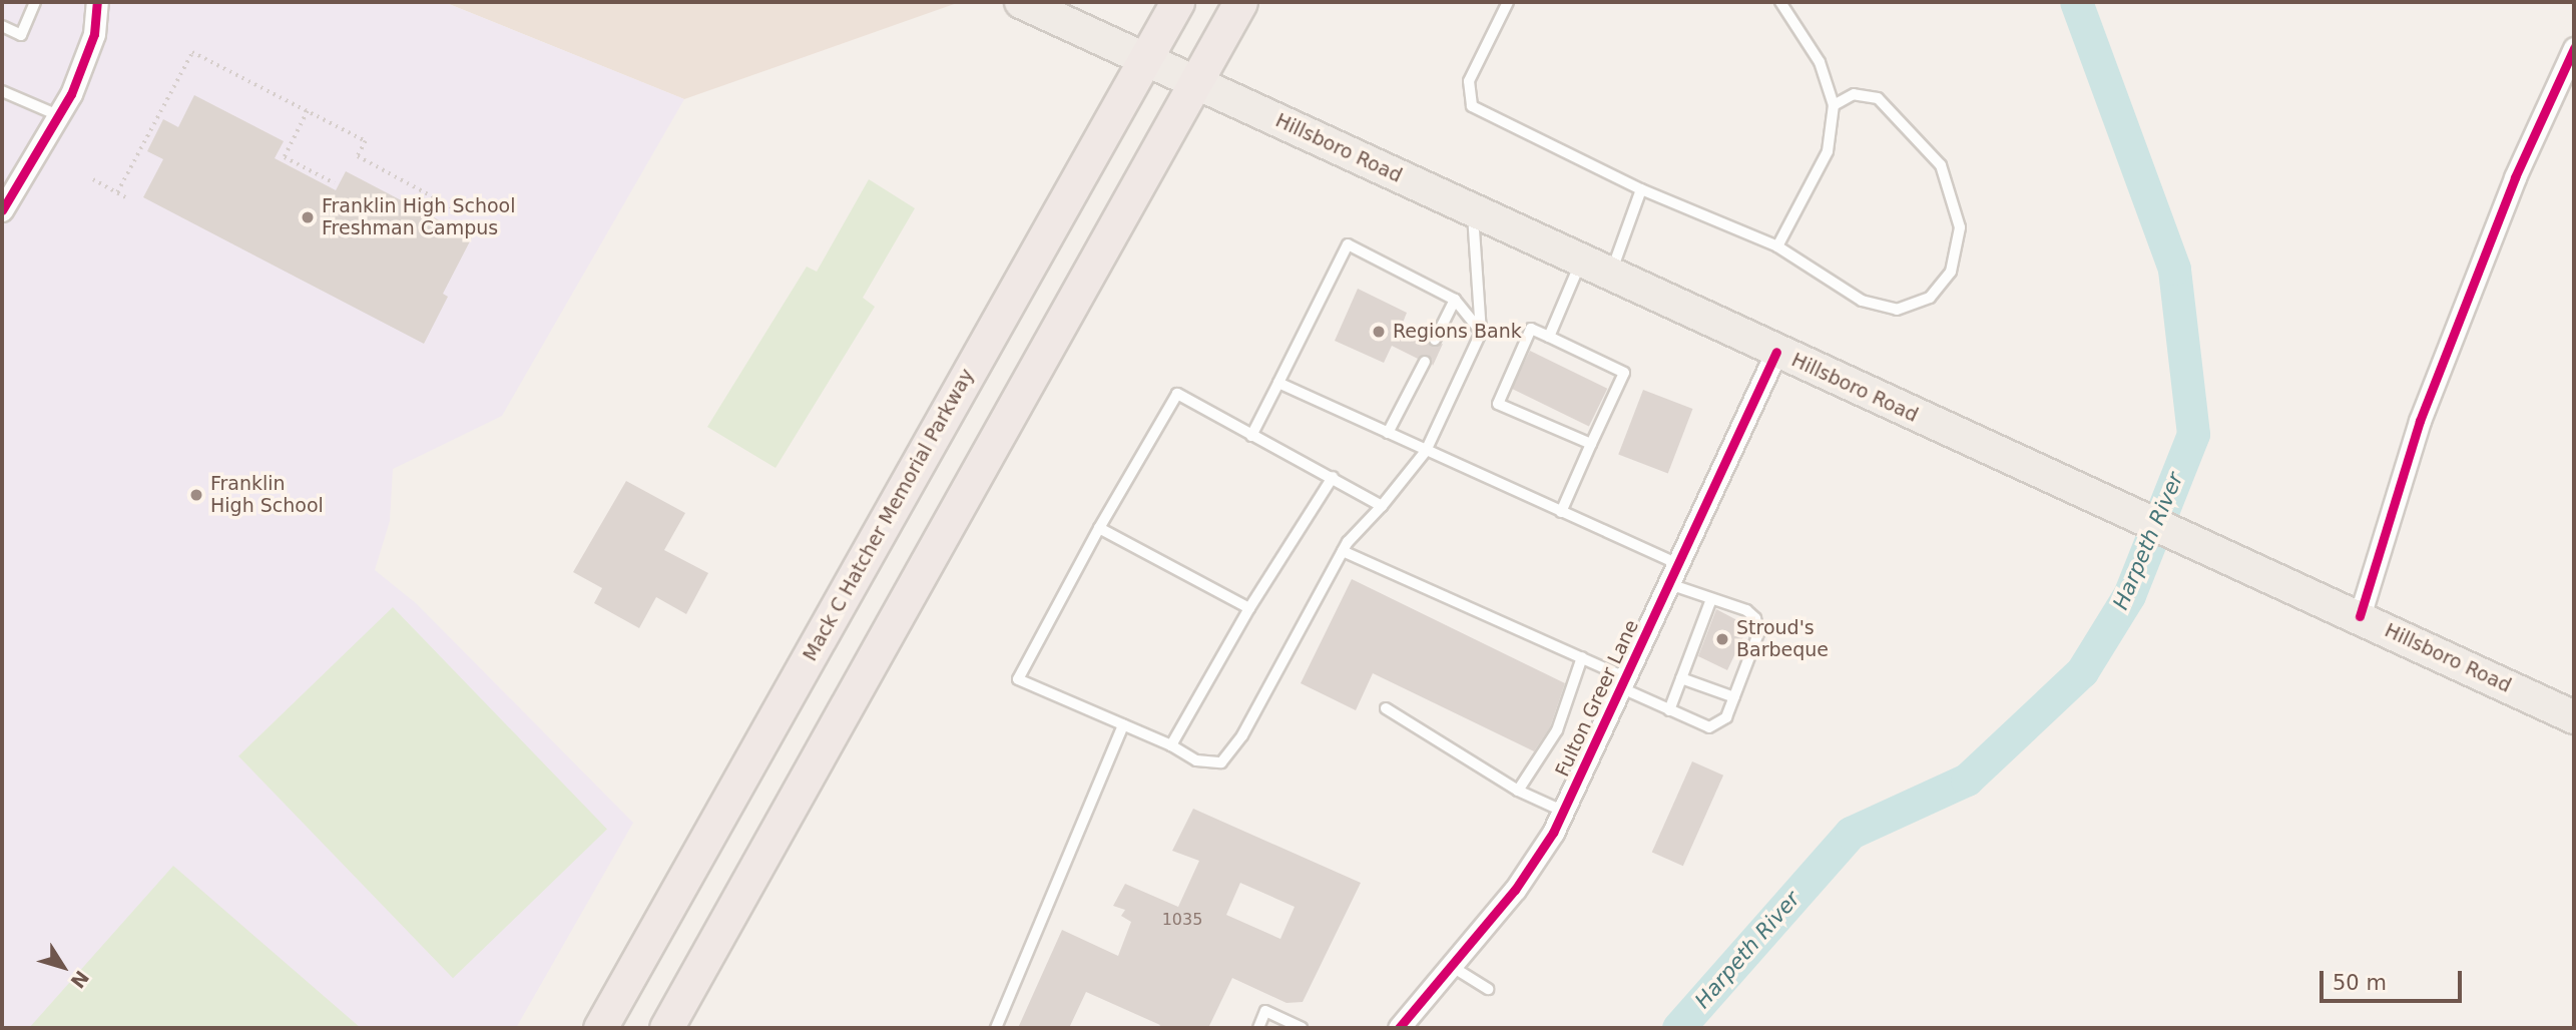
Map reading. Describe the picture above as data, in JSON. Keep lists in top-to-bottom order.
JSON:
{
  "streets": {
    "highway": ["Mack C Hatcher Memorial Parkway"],
    "main road": ["Hillsboro Road"],
    "street": ["Fulton Greer Lane"]
  },
  "crossings": [
    ["Hillsboro Road", "Mack C Hatcher Memorial Parkway"],
    ["Hillsboro Road", "Fulton Greer Lane"]
  ],
  "water": ["Harpeth River"],
  "places": [
    "Franklin High School Freshman Campus",
    "Regions Bank",
    "Franklin High School",
    "Stroud's Barbeque"
  ],
  "house_numbers": ["1035"],
  "scale_bar": "50 m",
  "north": "bottom right"
}
